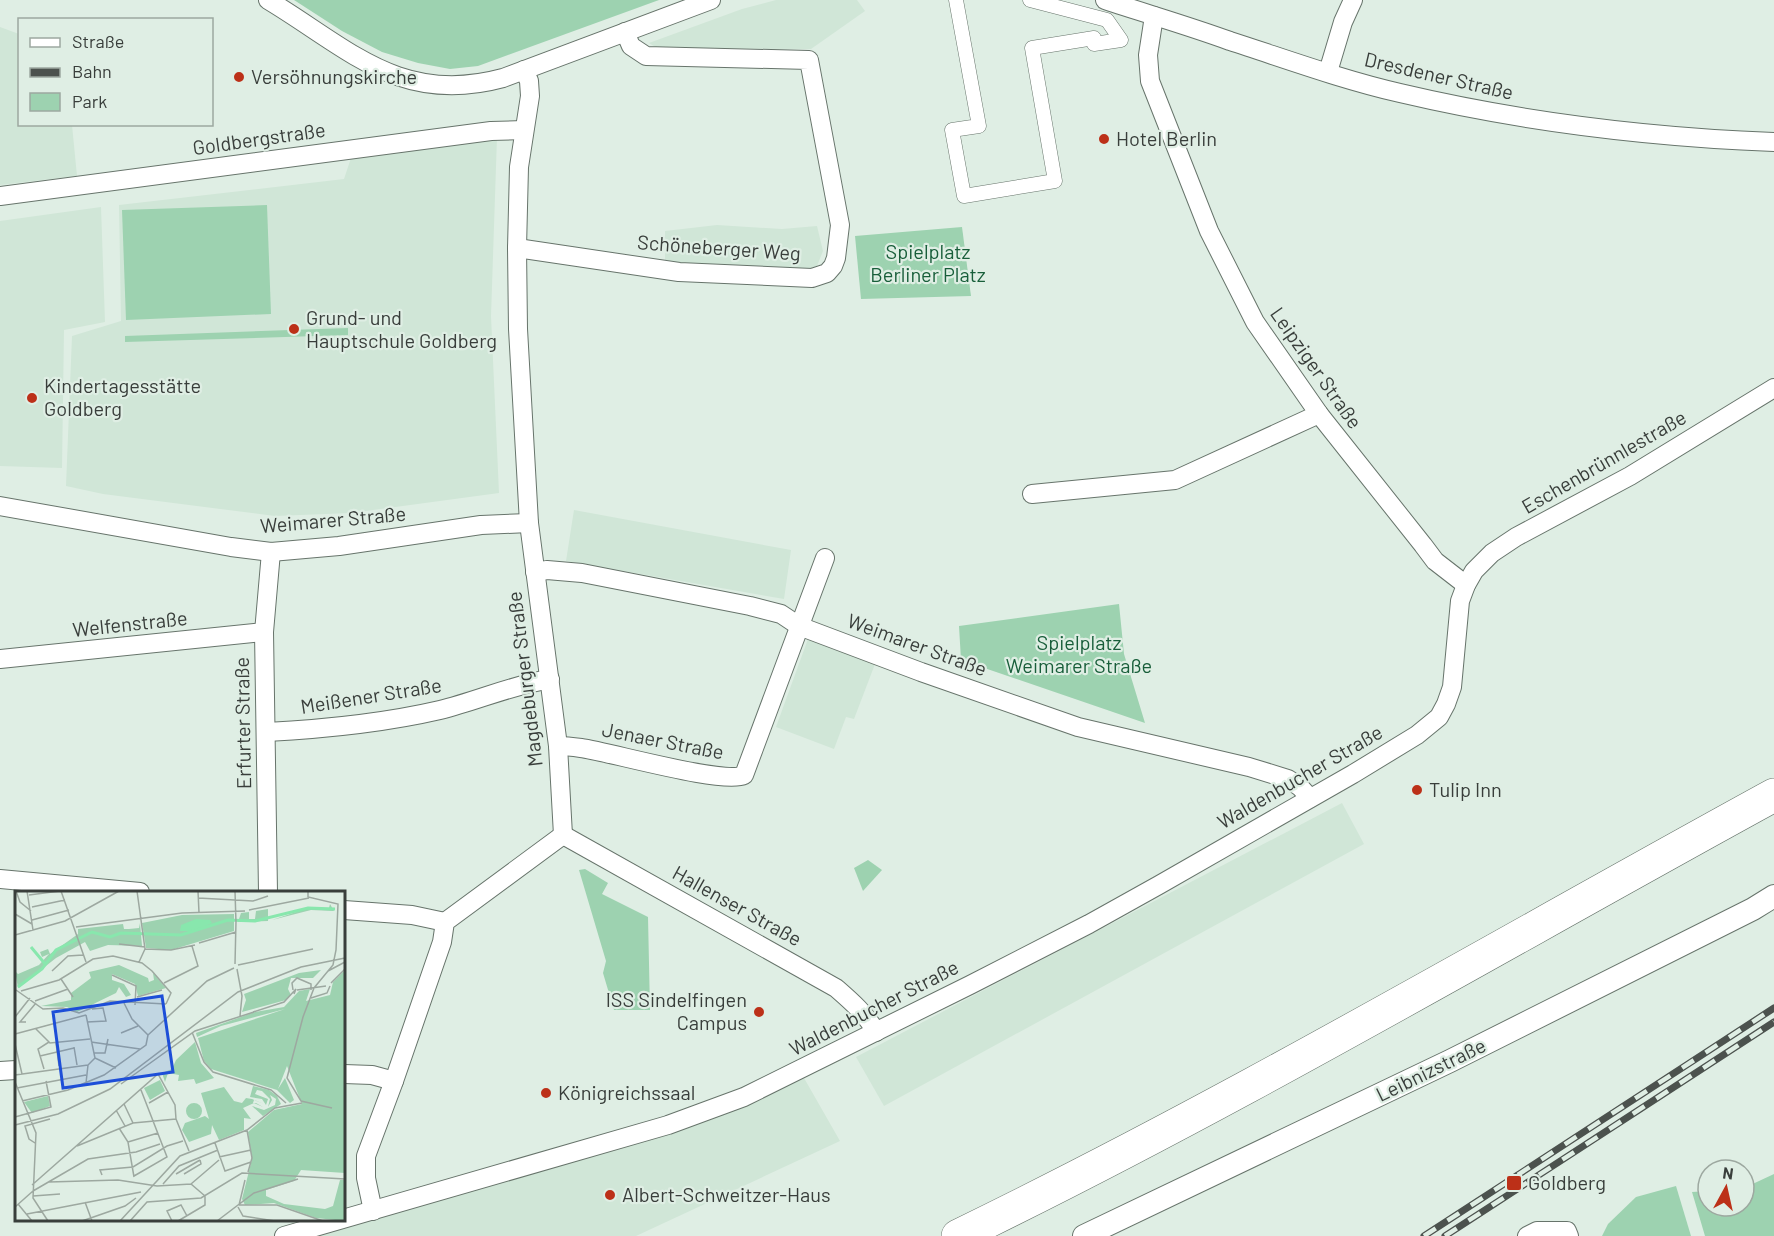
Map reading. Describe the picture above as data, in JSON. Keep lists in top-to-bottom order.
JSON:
{
  "streets": {
    "street": [
      "Dresdener Straße",
      "Goldbergstraße",
      "Schöneberger Weg",
      "Leipziger Straße",
      "Eschenbrünnlestraße",
      "Weimarer Straße",
      "Welfenstraße",
      "Magdeburger Straße",
      "Meißener Straße",
      "Erfurter Straße",
      "Jenaer Straße",
      "Waldenbucher Straße",
      "Hallenser Straße",
      "Leibnizstraße"
    ]
  },
  "crossings": [
    ["Dresdener Straße", "Leipziger Straße"],
    ["Goldbergstraße", "Magdeburger Straße"],
    ["Schöneberger Weg", "Magdeburger Straße"],
    ["Leipziger Straße", "Eschenbrünnlestraße"],
    ["Leipziger Straße", "Waldenbucher Straße"],
    ["Eschenbrünnlestraße", "Waldenbucher Straße"],
    ["Weimarer Straße", "Magdeburger Straße"],
    ["Weimarer Straße", "Erfurter Straße"],
    ["Weimarer Straße", "Jenaer Straße"],
    ["Weimarer Straße", "Waldenbucher Straße"],
    ["Welfenstraße", "Erfurter Straße"],
    ["Magdeburger Straße", "Meißener Straße"],
    ["Magdeburger Straße", "Jenaer Straße"],
    ["Magdeburger Straße", "Hallenser Straße"],
    ["Meißener Straße", "Erfurter Straße"],
    ["Waldenbucher Straße", "Hallenser Straße"]
  ],
  "parks": ["Spielplatz Berliner Platz", "Spielplatz Weimarer Straße"],
  "places": {
    "other": [
      "Versöhnungskirche",
      "Hotel Berlin",
      "Grund- und Hauptschule Goldberg",
      "Kindertagesstätte Goldberg",
      "Tulip Inn",
      "ISS Sindelfingen Campus",
      "Königreichssaal",
      "Albert-Schweitzer-Haus"
    ],
    "transit": ["Goldberg"]
  },
  "legend": ["Straße", "Bahn", "Park"],
  "north": "top"
}
